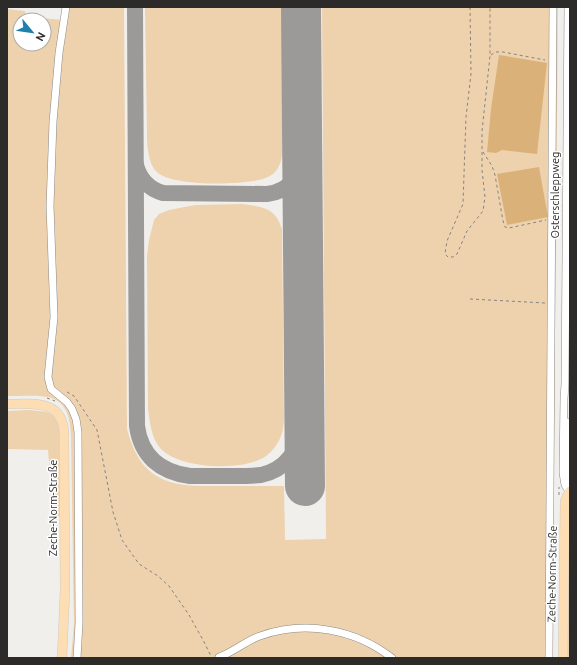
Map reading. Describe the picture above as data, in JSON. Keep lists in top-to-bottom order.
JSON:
{
  "streets": {
    "main road": ["Zeche-Norm-Straße"],
    "street": ["Osterschleppweg"]
  },
  "crossings": [
    ["Osterschleppweg", "Zeche-Norm-Straße"]
  ],
  "north": "bottom right"
}
